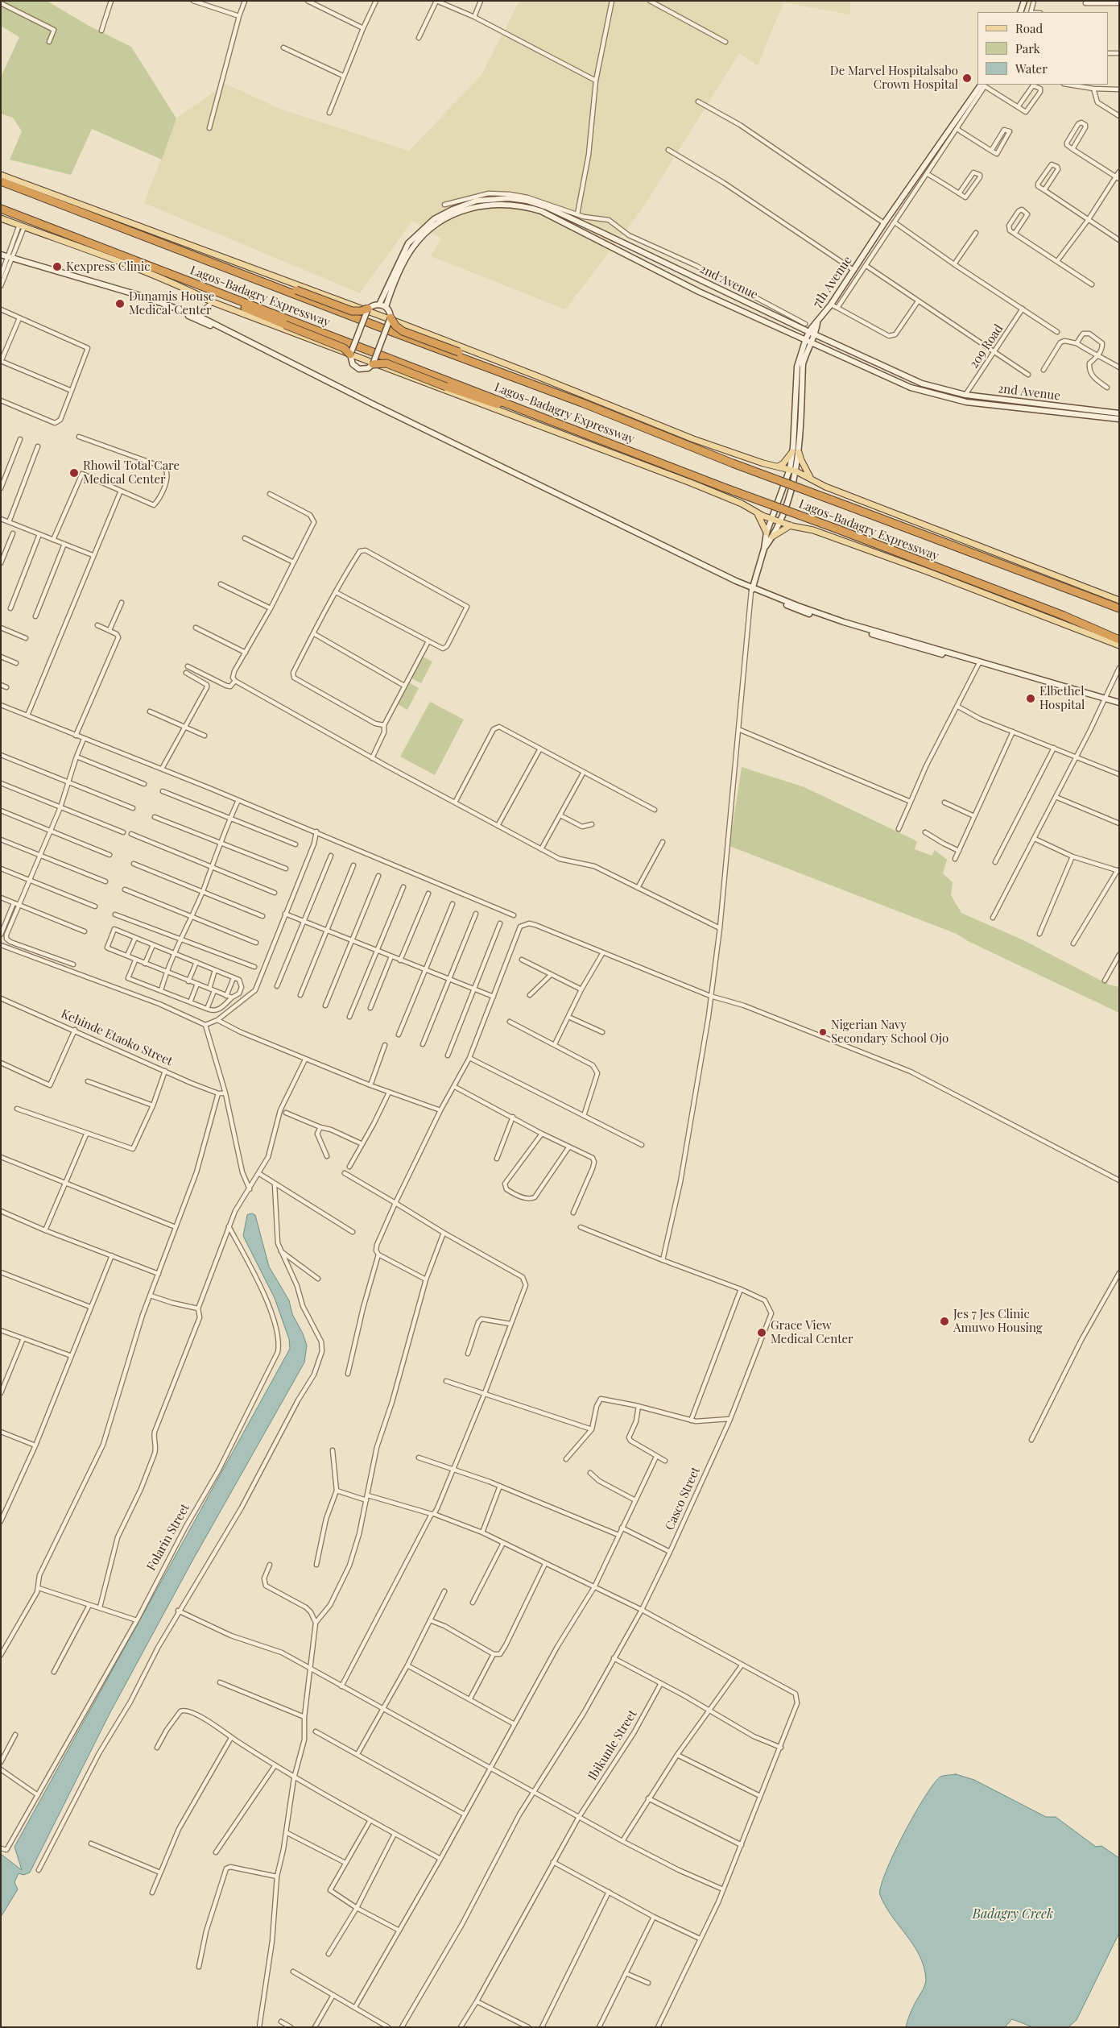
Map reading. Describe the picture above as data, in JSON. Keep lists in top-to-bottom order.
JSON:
{
  "streets": {
    "highway": ["Lagos-Badagry Expressway"],
    "main road": ["2nd Avenue", "7th Avenue"],
    "street": [
      "209 Road",
      "Kehinde Etaoko Street",
      "Casco Street",
      "Folarin Street",
      "Ibikunle Street"
    ]
  },
  "crossings": [
    ["2nd Avenue", "7th Avenue"],
    ["2nd Avenue", "209 Road"],
    ["7th Avenue", "Lagos-Badagry Expressway"]
  ],
  "water": ["Badagry Creek"],
  "places": [
    "De Marvel Hospitalsabo Crown Hospital",
    "Kexpress Clinic",
    "Dunamis House Medical Center",
    "Rhowil Total Care Medical Center",
    "Elbethel Hospital",
    "Nigerian Navy Secondary School Ojo",
    "Jes 7 Jes Clinic Amuwo Housing",
    "Grace View Medical Center"
  ],
  "legend": ["Road", "Park", "Water"]
}
